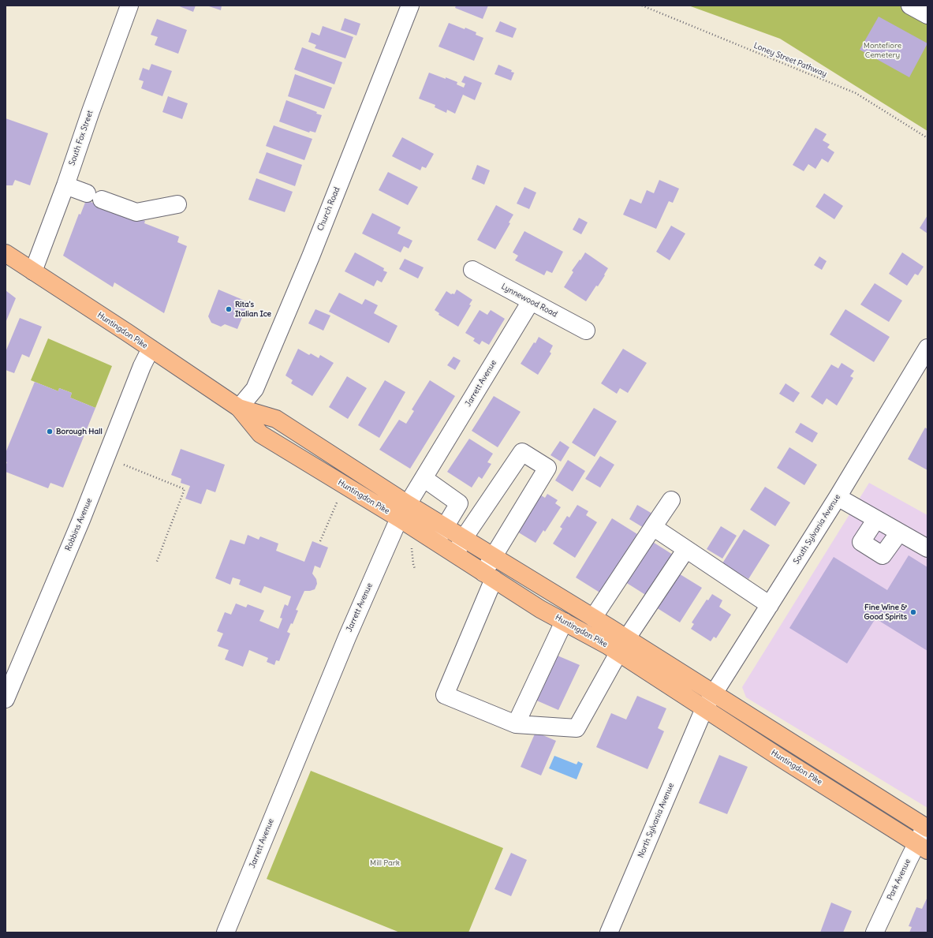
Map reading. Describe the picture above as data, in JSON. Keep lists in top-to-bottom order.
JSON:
{
  "streets": {
    "main road": ["Huntingdon Pike"],
    "street": [
      "South Fox Street",
      "Church Road",
      "Lynnewood Road",
      "Jarrett Avenue",
      "Robbins Avenue",
      "South Sylvania Avenue",
      "North Sylvania Avenue",
      "Park Avenue"
    ],
    "path": ["Loney Street Pathway"]
  },
  "crossings": [
    ["South Fox Street", "Huntingdon Pike"],
    ["Church Road", "Huntingdon Pike"],
    ["Lynnewood Road", "Jarrett Avenue"],
    ["Huntingdon Pike", "Jarrett Avenue"],
    ["Huntingdon Pike", "Robbins Avenue"],
    ["Huntingdon Pike", "South Sylvania Avenue"],
    ["Huntingdon Pike", "North Sylvania Avenue"],
    ["Huntingdon Pike", "Park Avenue"],
    ["South Sylvania Avenue", "North Sylvania Avenue"]
  ],
  "parks": ["Montefiore Cemetery", "Mill Park"],
  "places": ["Rita's Italian Ice", "Borough Hall", "Fine Wine & Good Spirits"]
}
